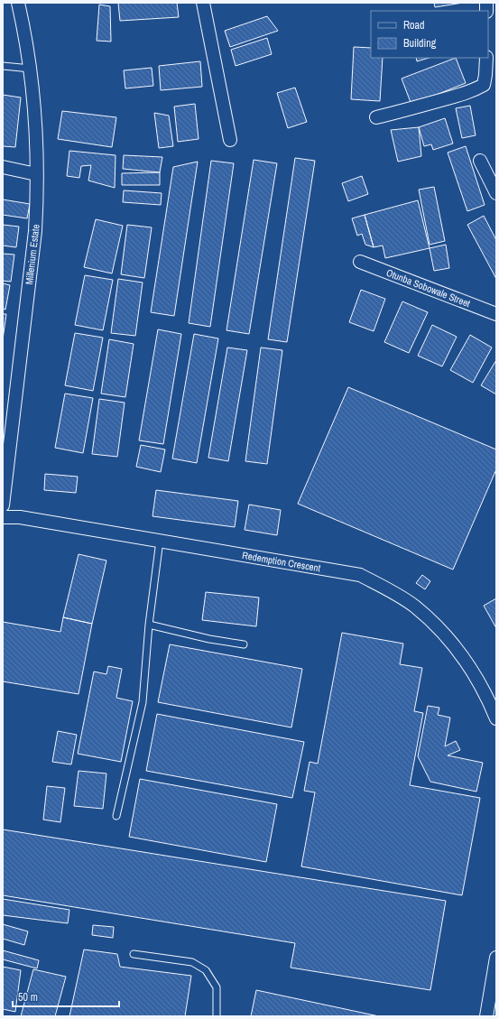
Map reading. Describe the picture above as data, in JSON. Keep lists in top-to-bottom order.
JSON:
{
  "streets": {
    "street": ["Millenium Estate", "Otunba Sobowale Street", "Redemption Crescent"]
  },
  "legend": ["Road", "Building"],
  "scale_bar": "50 m"
}
